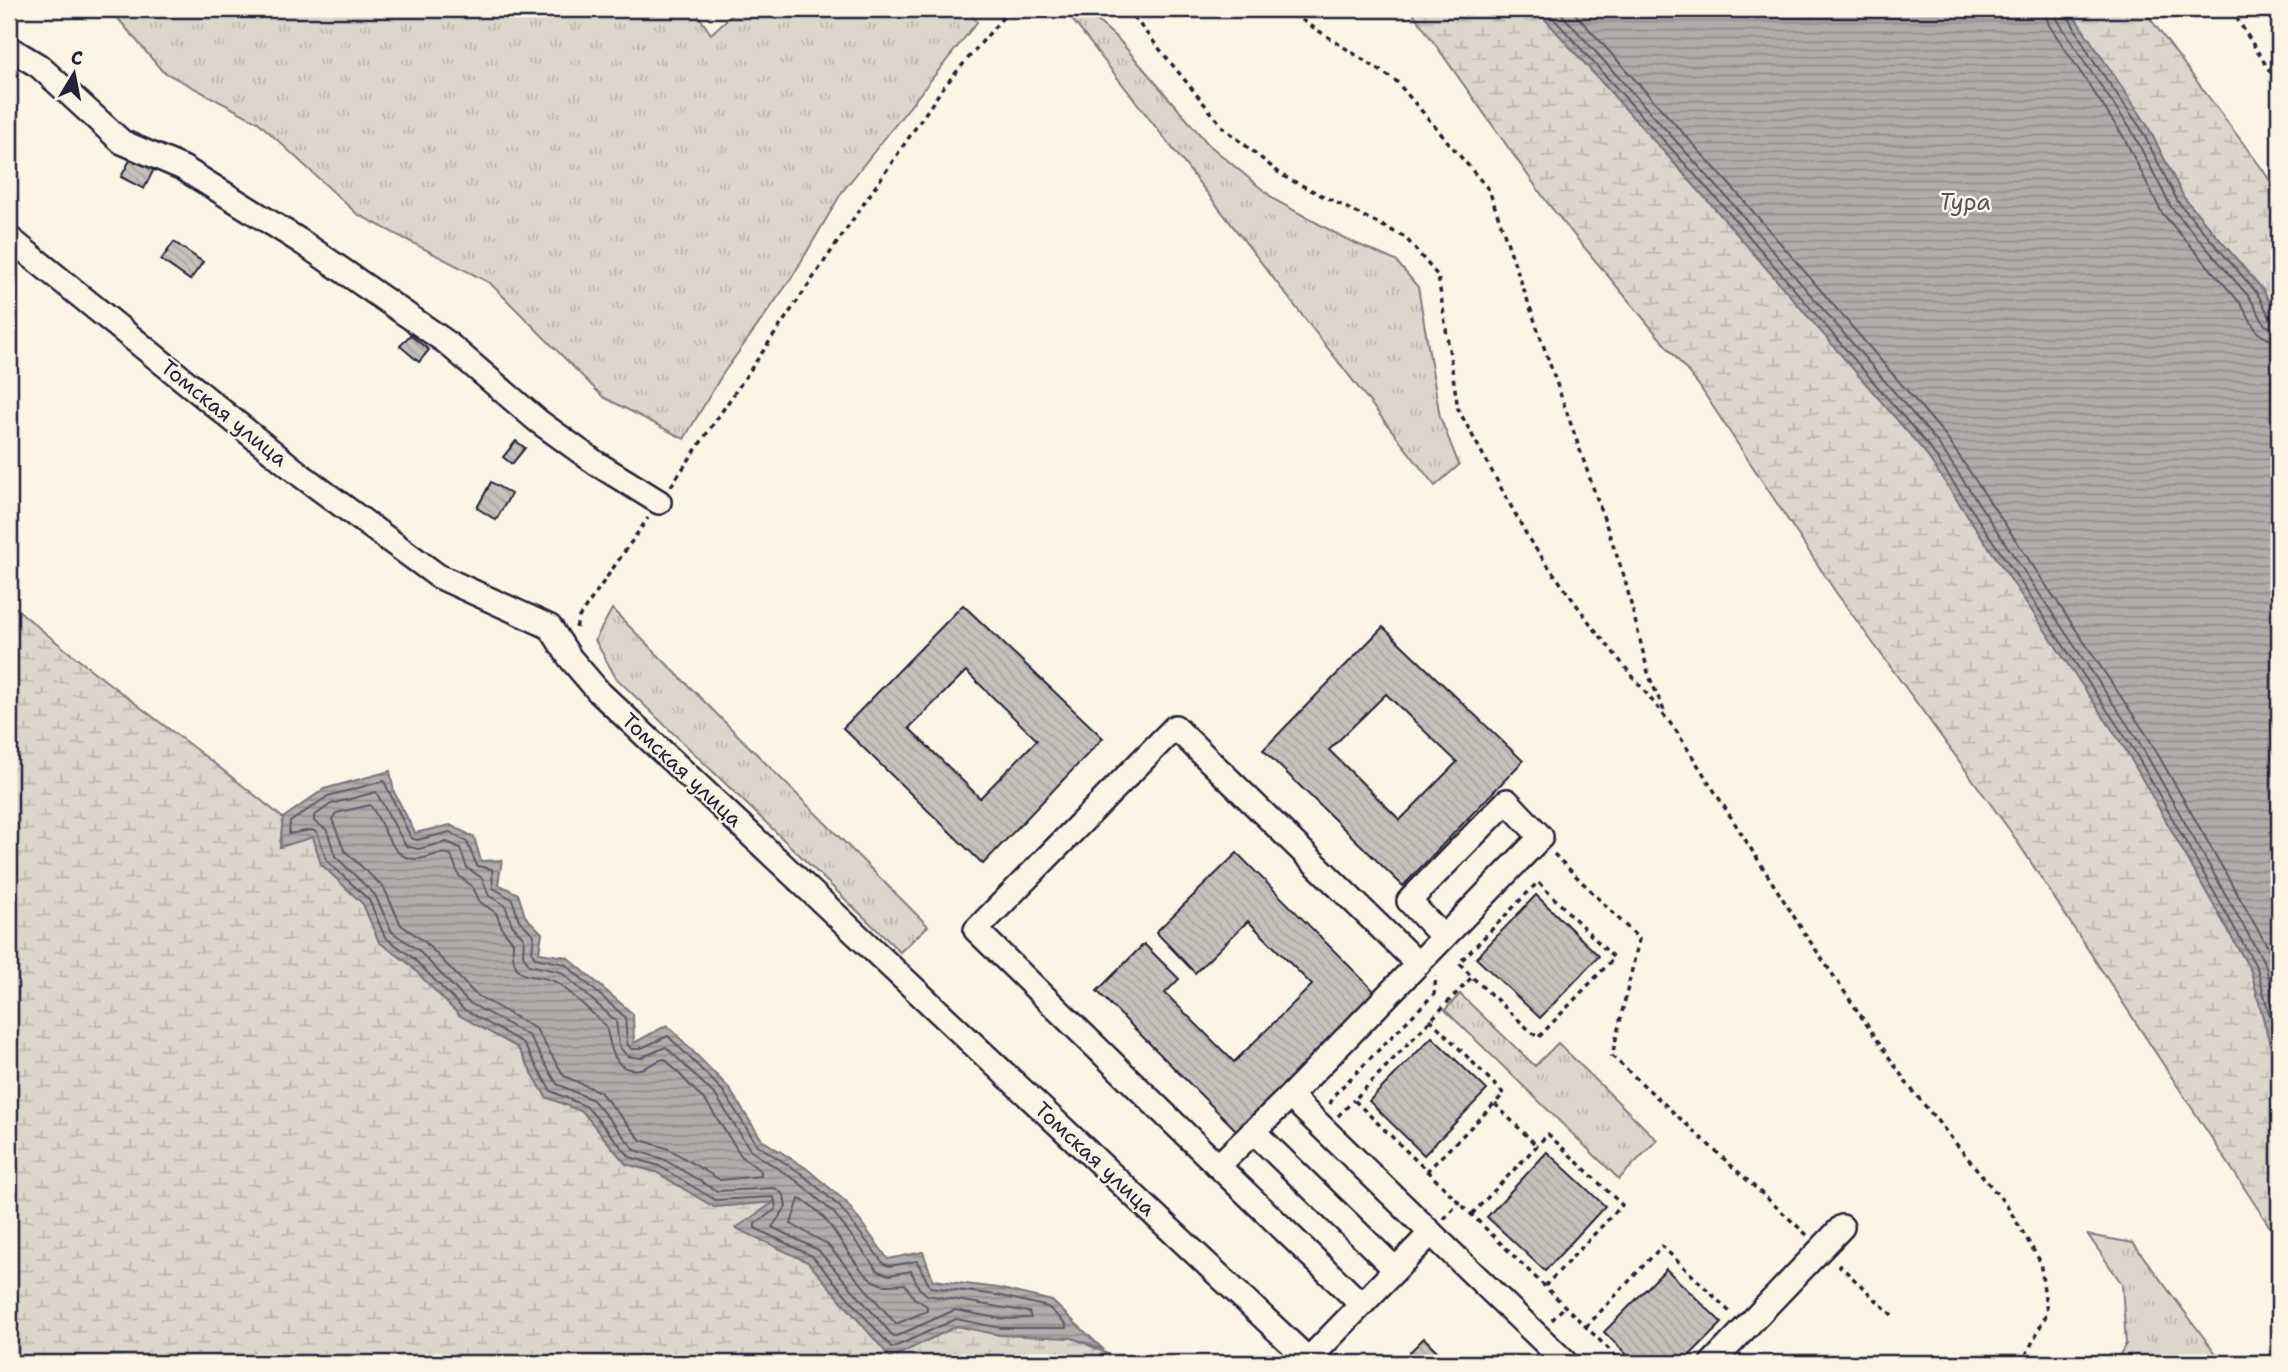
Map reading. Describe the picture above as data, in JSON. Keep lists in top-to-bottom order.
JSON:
{
  "streets": {
    "street": ["Томская улица"]
  },
  "water": ["Тура"],
  "north": "top"
}
